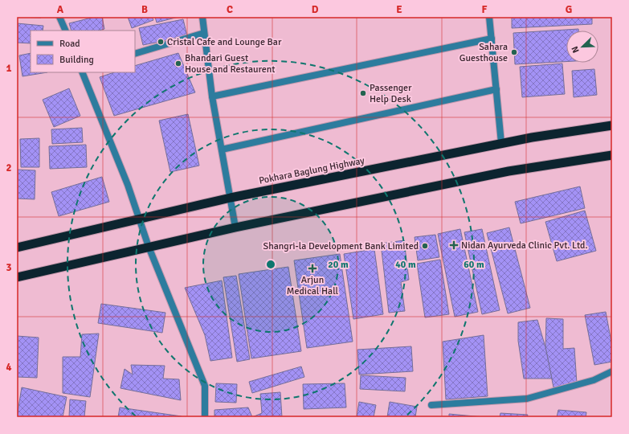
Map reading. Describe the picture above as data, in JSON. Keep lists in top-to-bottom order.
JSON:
{
  "streets": {
    "highway": ["Pokhara Baglung Highway"]
  },
  "places": {
    "other": [
      "Cristal Cafe and Lounge Bar",
      "Sahara Guesthouse",
      "Bhandari Guest House and Restaurent",
      "Passenger Help Desk",
      "Shangri-la Development Bank Limited"
    ],
    "health": ["Nidan Ayurveda Clinic Pvt. Ltd.", "Arjun Medical Hall"]
  },
  "legend": ["Road", "Building"],
  "north": "bottom left",
  "grid": {
    "columns": [
      "A",
      "B",
      "C",
      "D",
      "E",
      "F",
      "G"
    ],
    "rows": [
      "1",
      "2",
      "3",
      "4"
    ]
  },
  "rings": ["20 m", "40 m", "60 m"]
}
